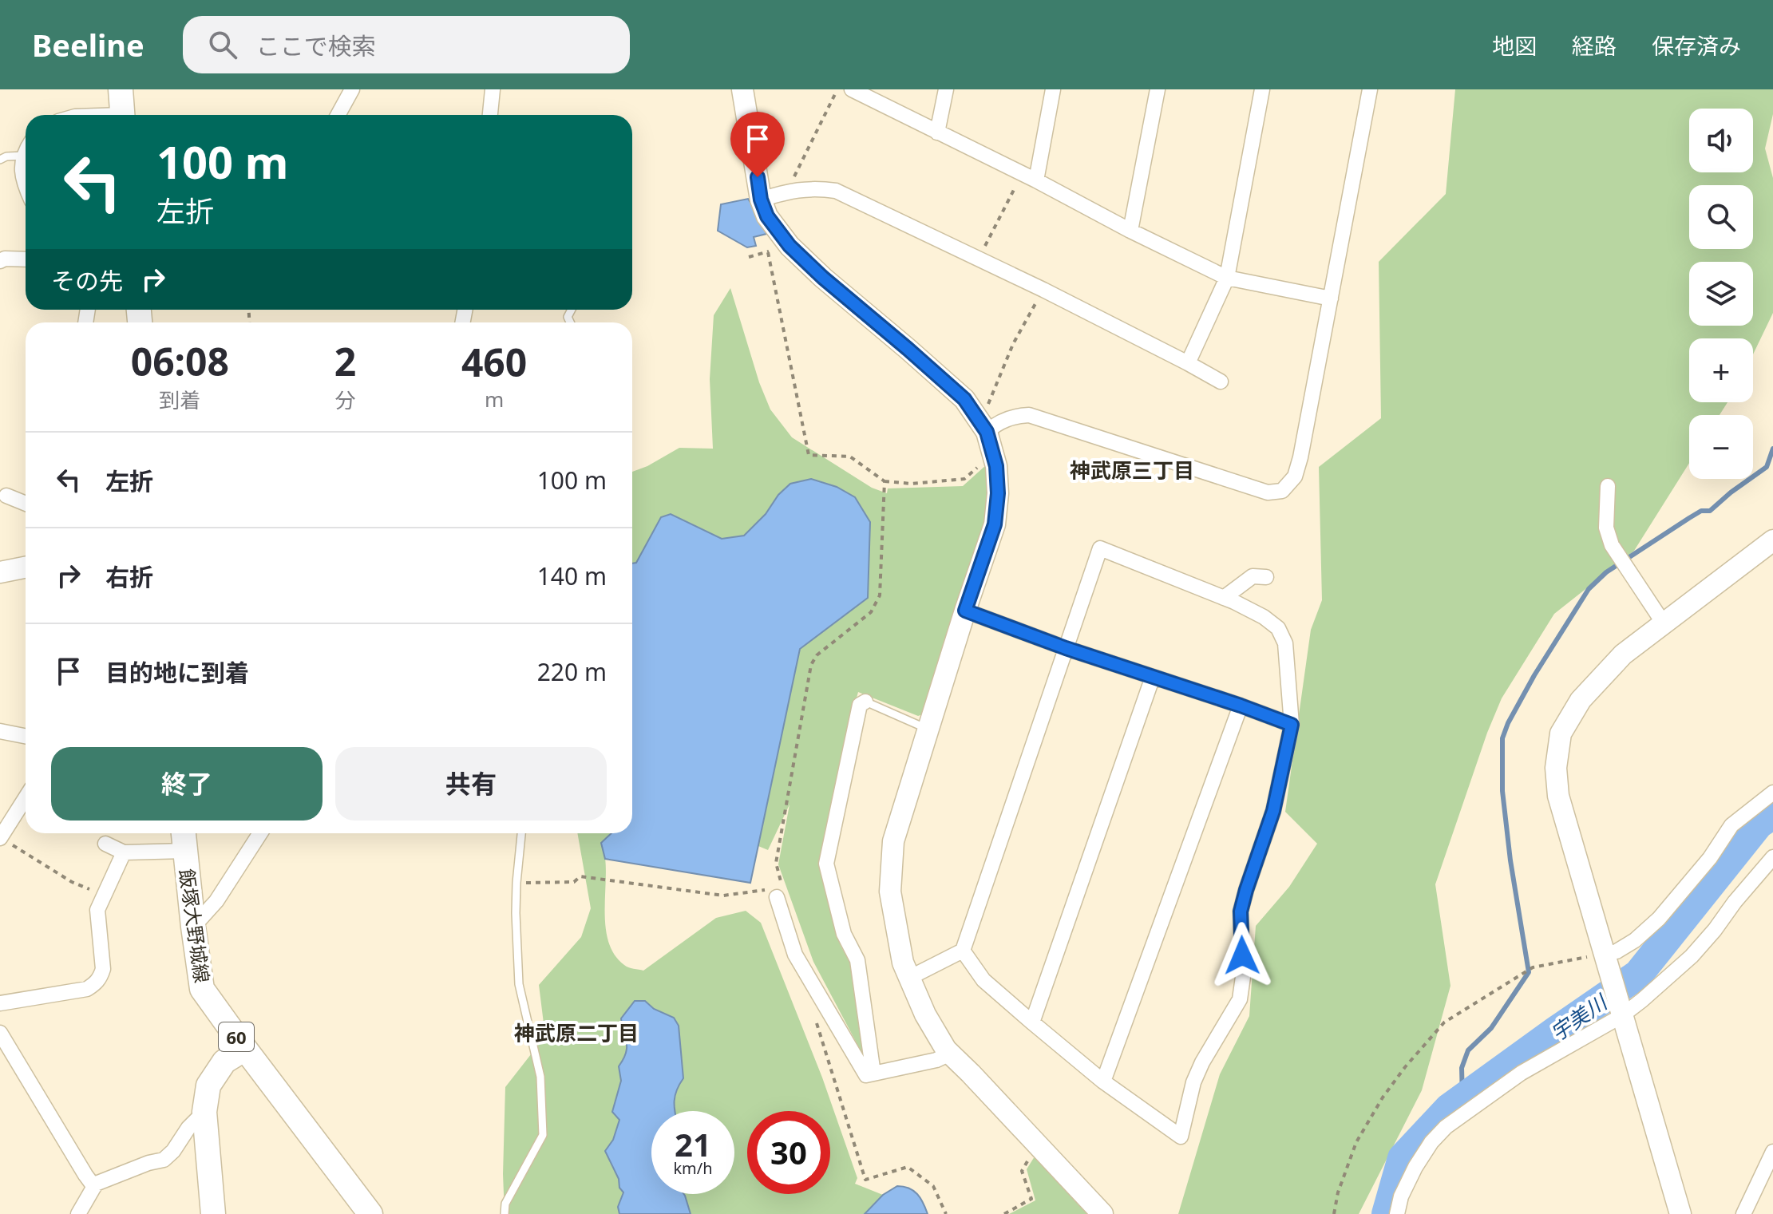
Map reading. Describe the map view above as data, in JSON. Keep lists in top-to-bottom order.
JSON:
{
  "streets": {
    "main road": ["飯塚大野城線", "60"]
  },
  "crossings": [
    ["飯塚大野城線", "60"]
  ],
  "districts": ["神武原三丁目", "神武原二丁目"],
  "water": ["宇美川"],
  "page": {
    "header": "Beeline",
    "search": "ここで検索",
    "nav": ["地図", "経路", "保存済み"],
    "map_buttons": ["+", "−"],
    "turn": ["100 m", "左折"],
    "then": "その先",
    "eta": [
      "06:08",
      "到着",
      "2",
      "分",
      "460",
      "m"
    ],
    "list": [
      {
        "name": "左折",
        "value": "100 m"
      },
      {
        "name": "右折",
        "value": "140 m"
      },
      {
        "name": "目的地に到着",
        "value": "220 m"
      }
    ],
    "buttons": ["終了", "共有"],
    "speed": "21 km/h",
    "limit": "30"
  }
}
